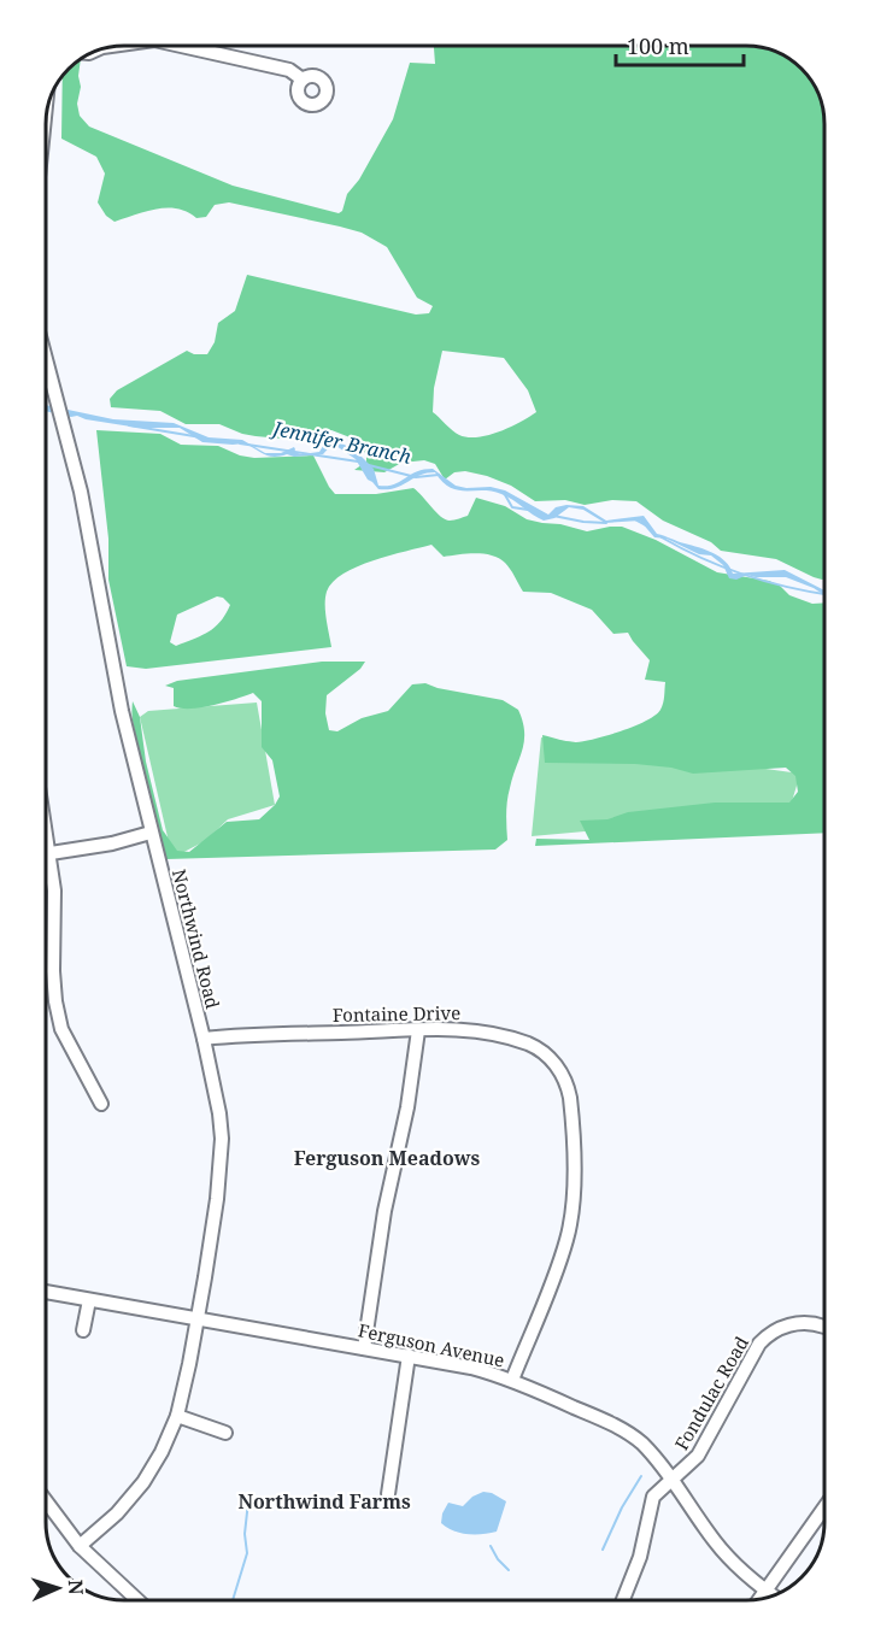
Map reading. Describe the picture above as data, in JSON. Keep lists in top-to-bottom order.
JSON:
{
  "streets": {
    "street": [
      "Northwind Road",
      "Fontaine Drive",
      "Ferguson Avenue",
      "Fondulac Road"
    ]
  },
  "crossings": [
    ["Northwind Road", "Fontaine Drive"],
    ["Northwind Road", "Ferguson Avenue"],
    ["Fontaine Drive", "Ferguson Avenue"],
    ["Ferguson Avenue", "Fondulac Road"]
  ],
  "districts": ["Ferguson Meadows", "Northwind Farms"],
  "water": ["Jennifer Branch"],
  "scale_bar": "100 m",
  "north": "right"
}
